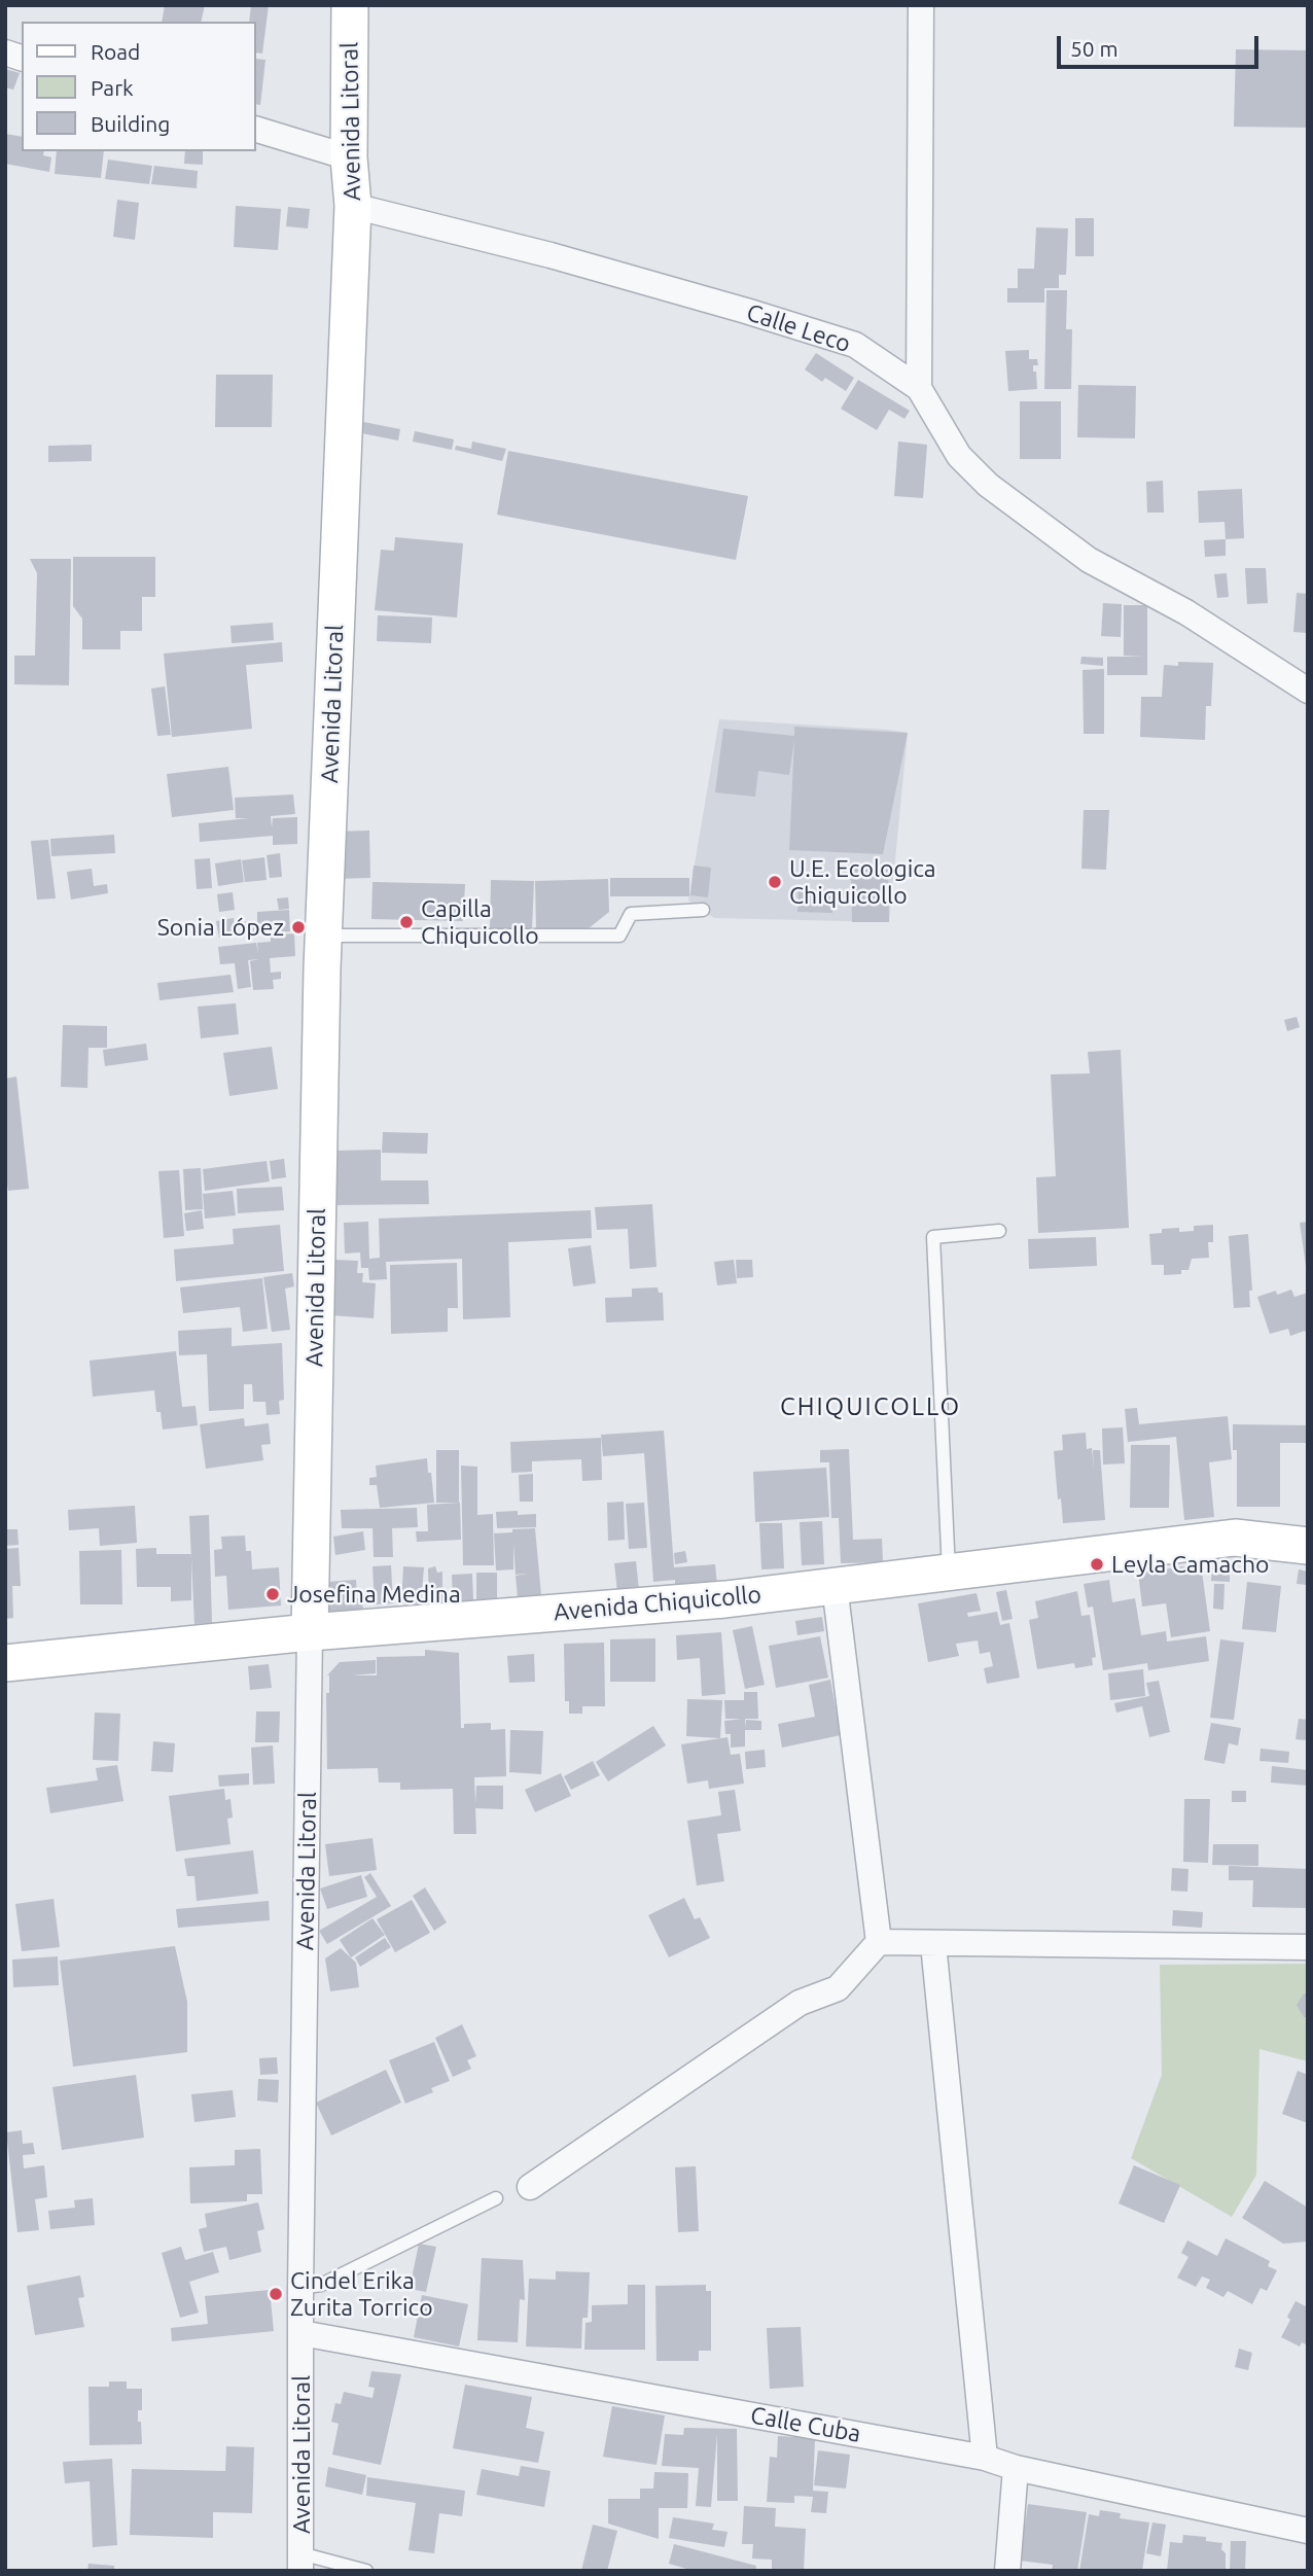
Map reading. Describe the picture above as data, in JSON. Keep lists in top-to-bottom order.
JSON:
{
  "streets": {
    "street": [
      "Avenida Litoral",
      "Calle Leco",
      "Avenida Chiquicollo",
      "Calle Cuba"
    ]
  },
  "crossings": [
    ["Avenida Litoral", "Calle Leco"],
    ["Avenida Litoral", "Avenida Chiquicollo"],
    ["Avenida Litoral", "Calle Cuba"]
  ],
  "districts": ["CHIQUICOLLO"],
  "places": [
    "U.E. Ecologica Chiquicollo",
    "Capilla Chiquicollo",
    "Sonia López",
    "Leyla Camacho",
    "Josefina Medina",
    "Cindel Erika Zurita Torrico"
  ],
  "legend": ["Road", "Park", "Building"],
  "scale_bar": "50 m"
}
